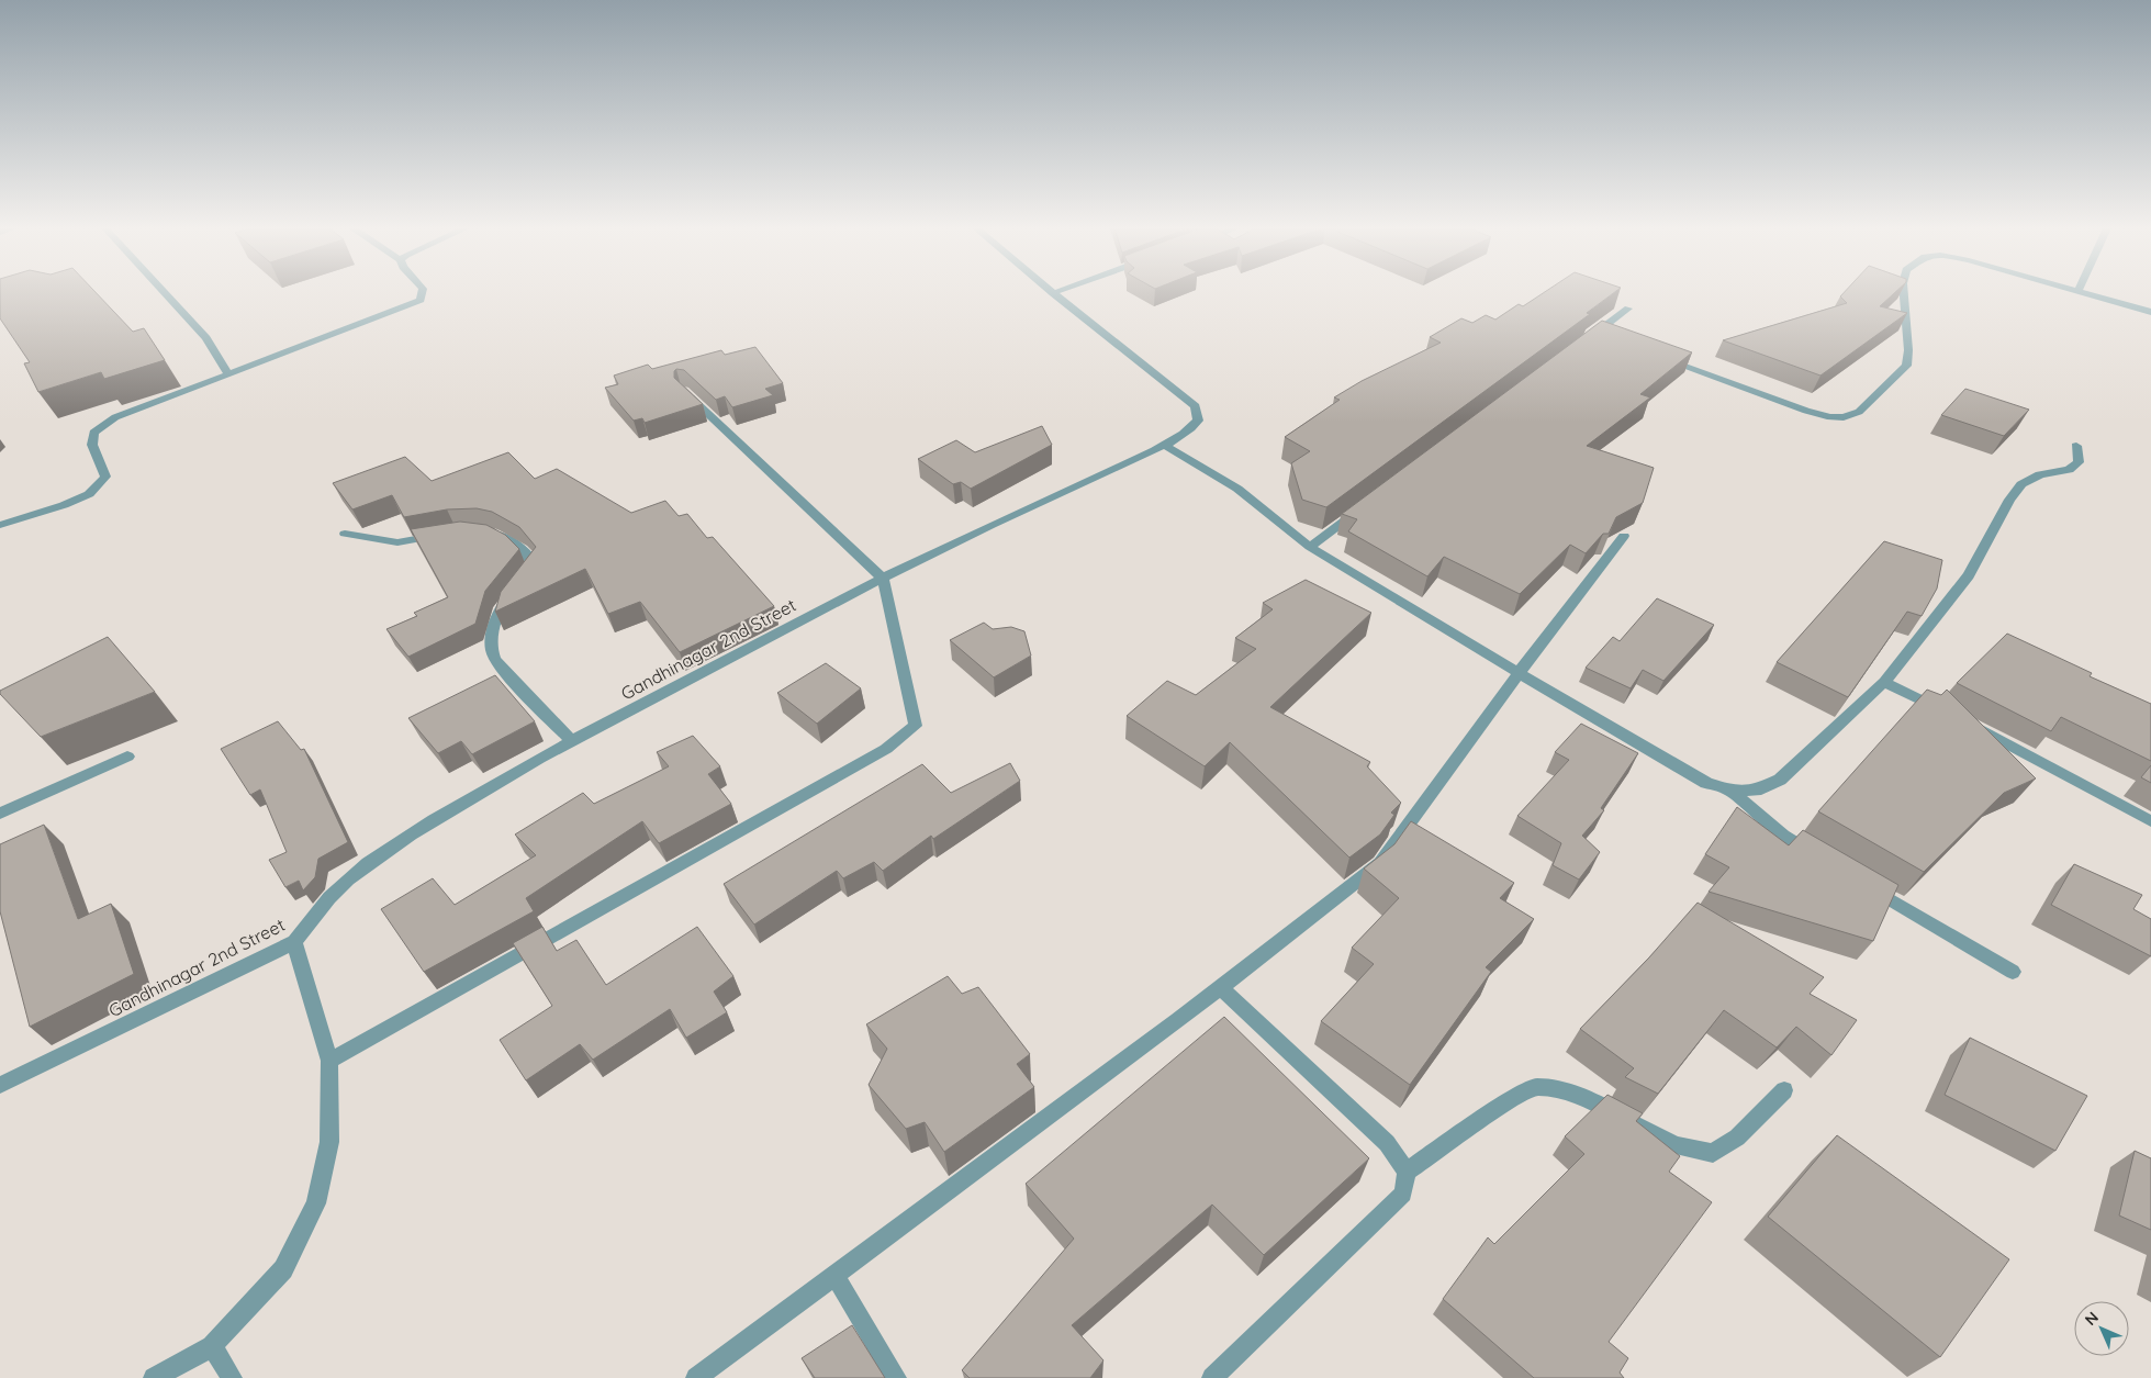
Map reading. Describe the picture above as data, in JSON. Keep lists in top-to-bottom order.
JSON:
{
  "streets": {
    "street": ["Gandhinagar 2nd Street"]
  },
  "north": "top left"
}
